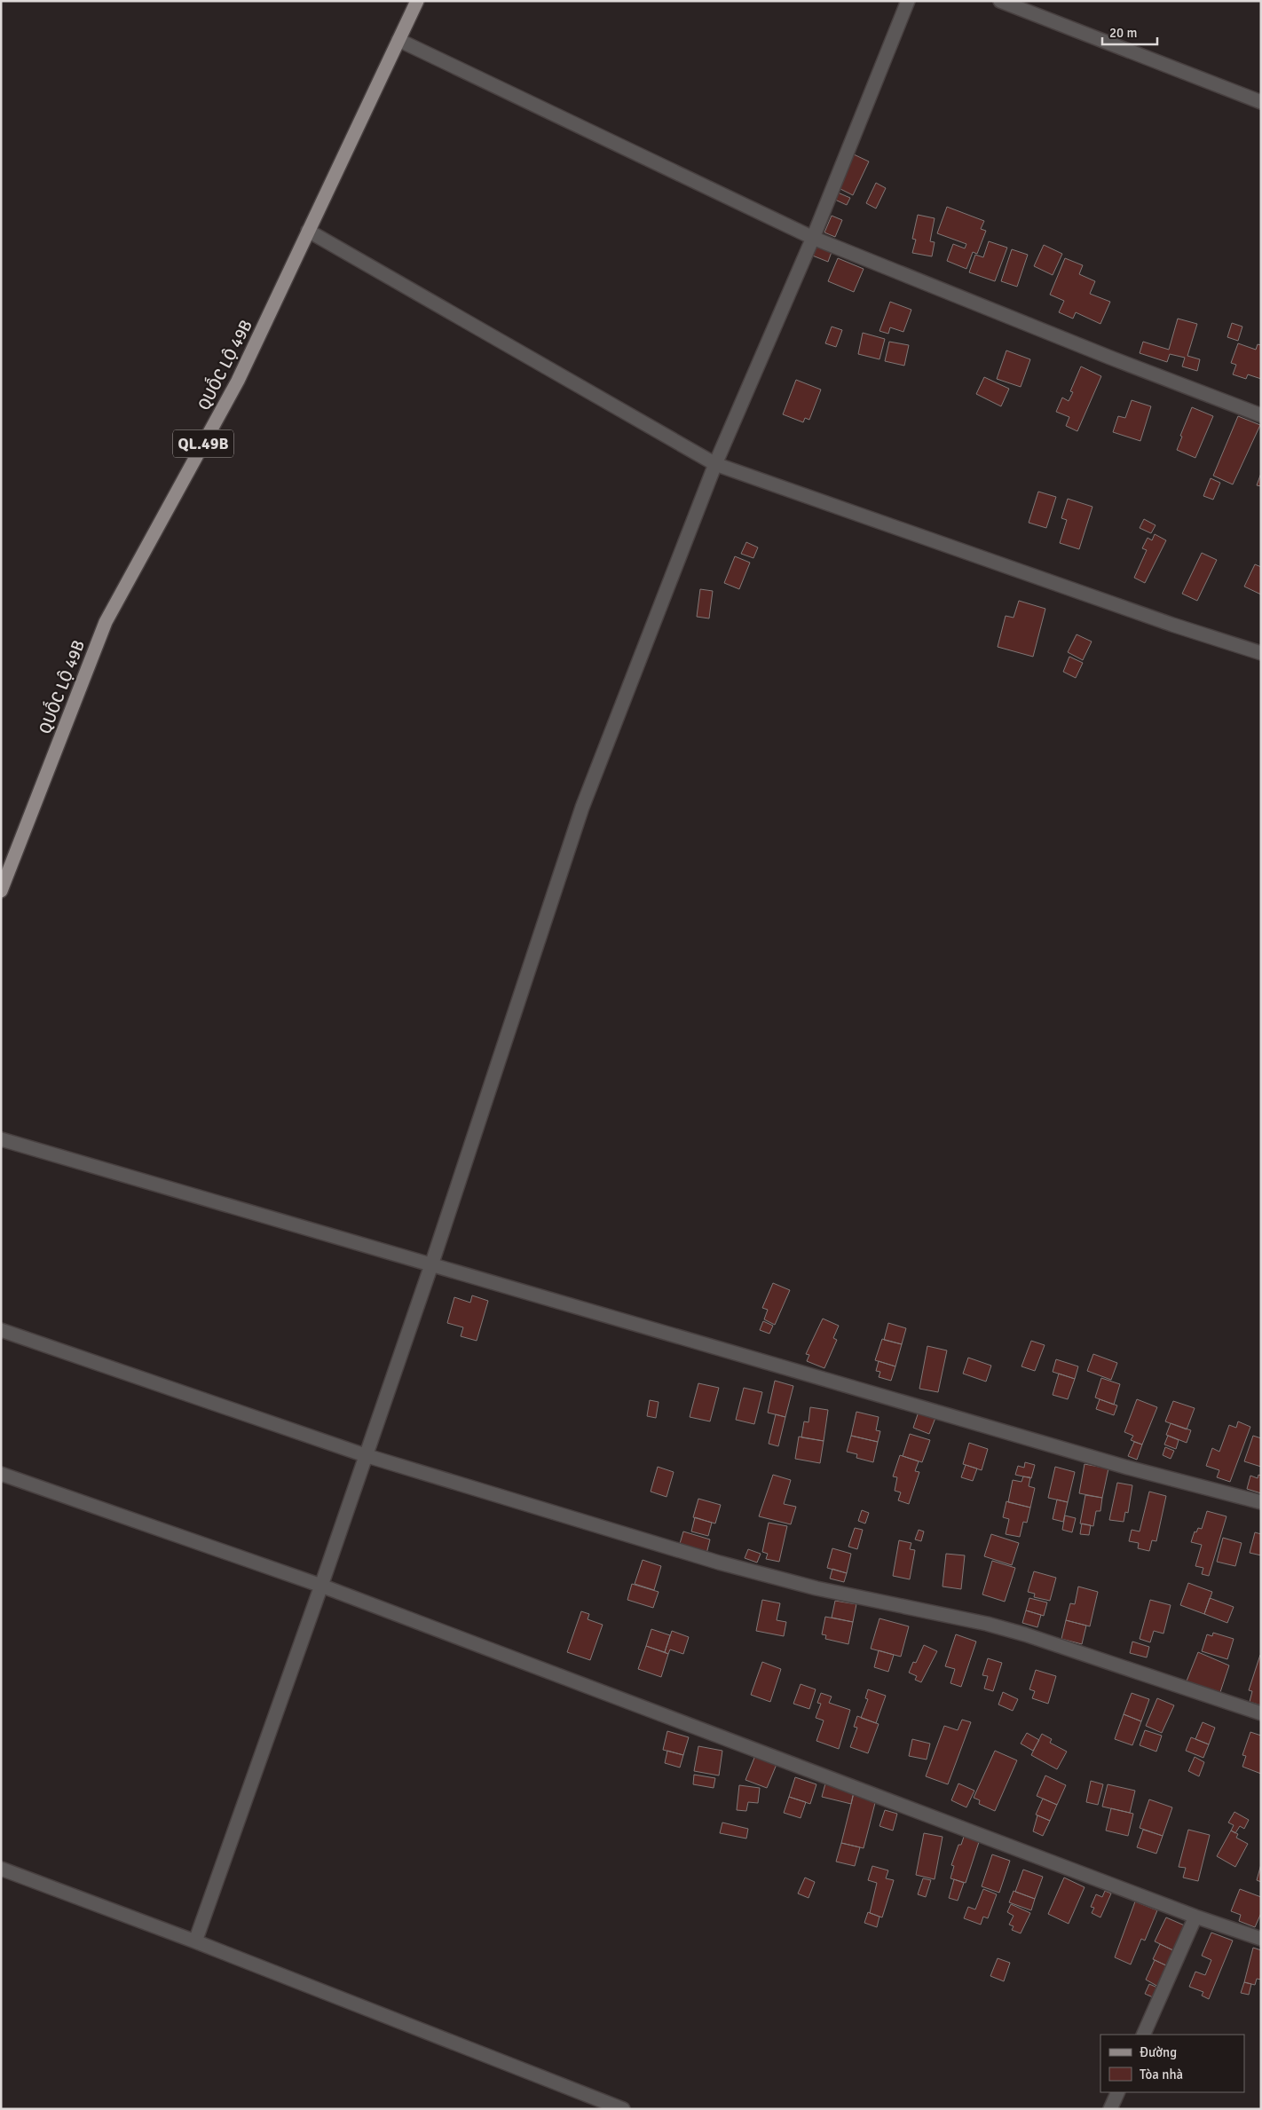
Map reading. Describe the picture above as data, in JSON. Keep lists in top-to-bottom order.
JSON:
{
  "streets": {
    "main road": ["QUỐC LỘ 49B", "QL.49B"]
  },
  "legend": ["Đường", "Tòa nhà"],
  "scale_bar": "20 m"
}
